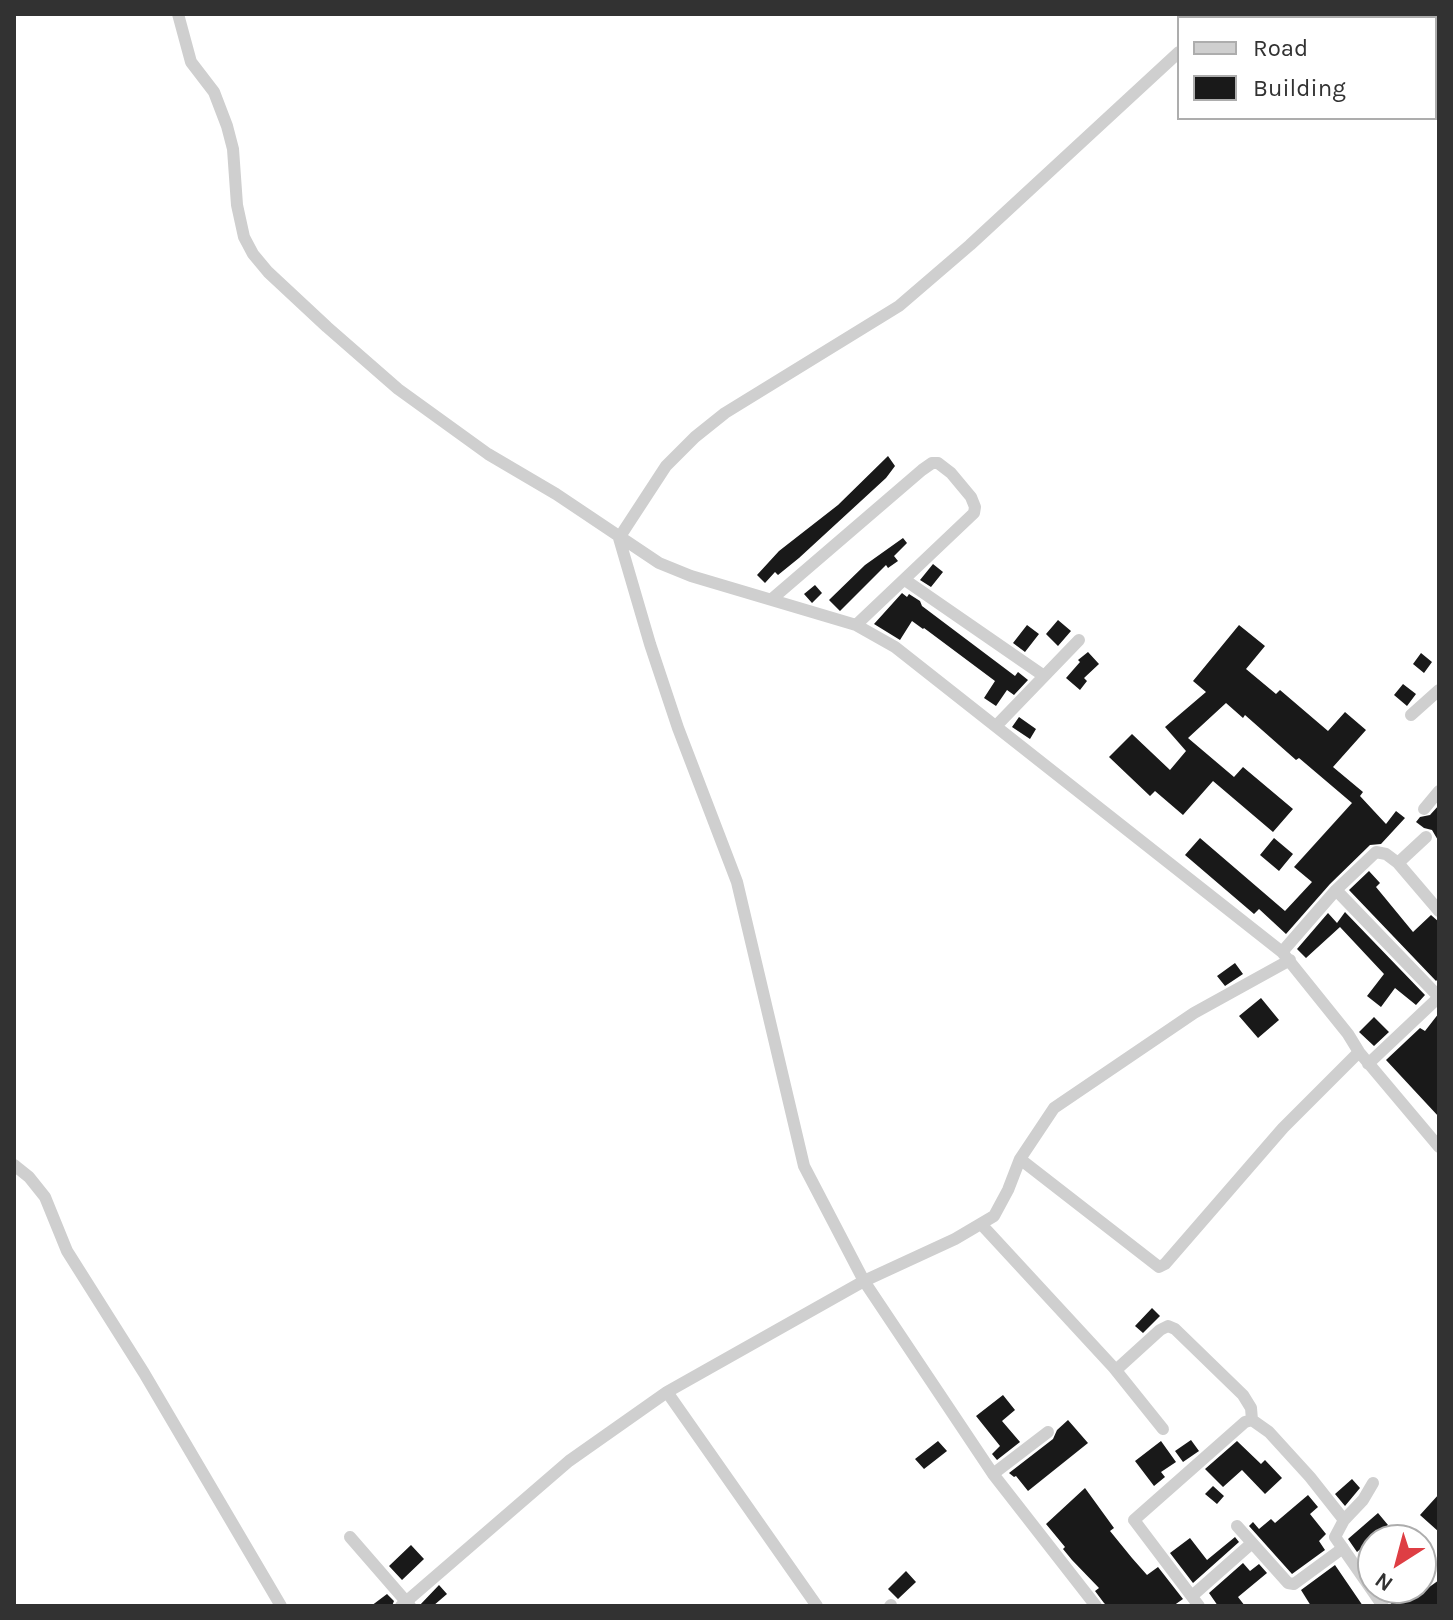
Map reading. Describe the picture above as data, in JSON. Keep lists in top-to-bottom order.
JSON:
{
  "legend": ["Road", "Building"],
  "north": "bottom left"
}
